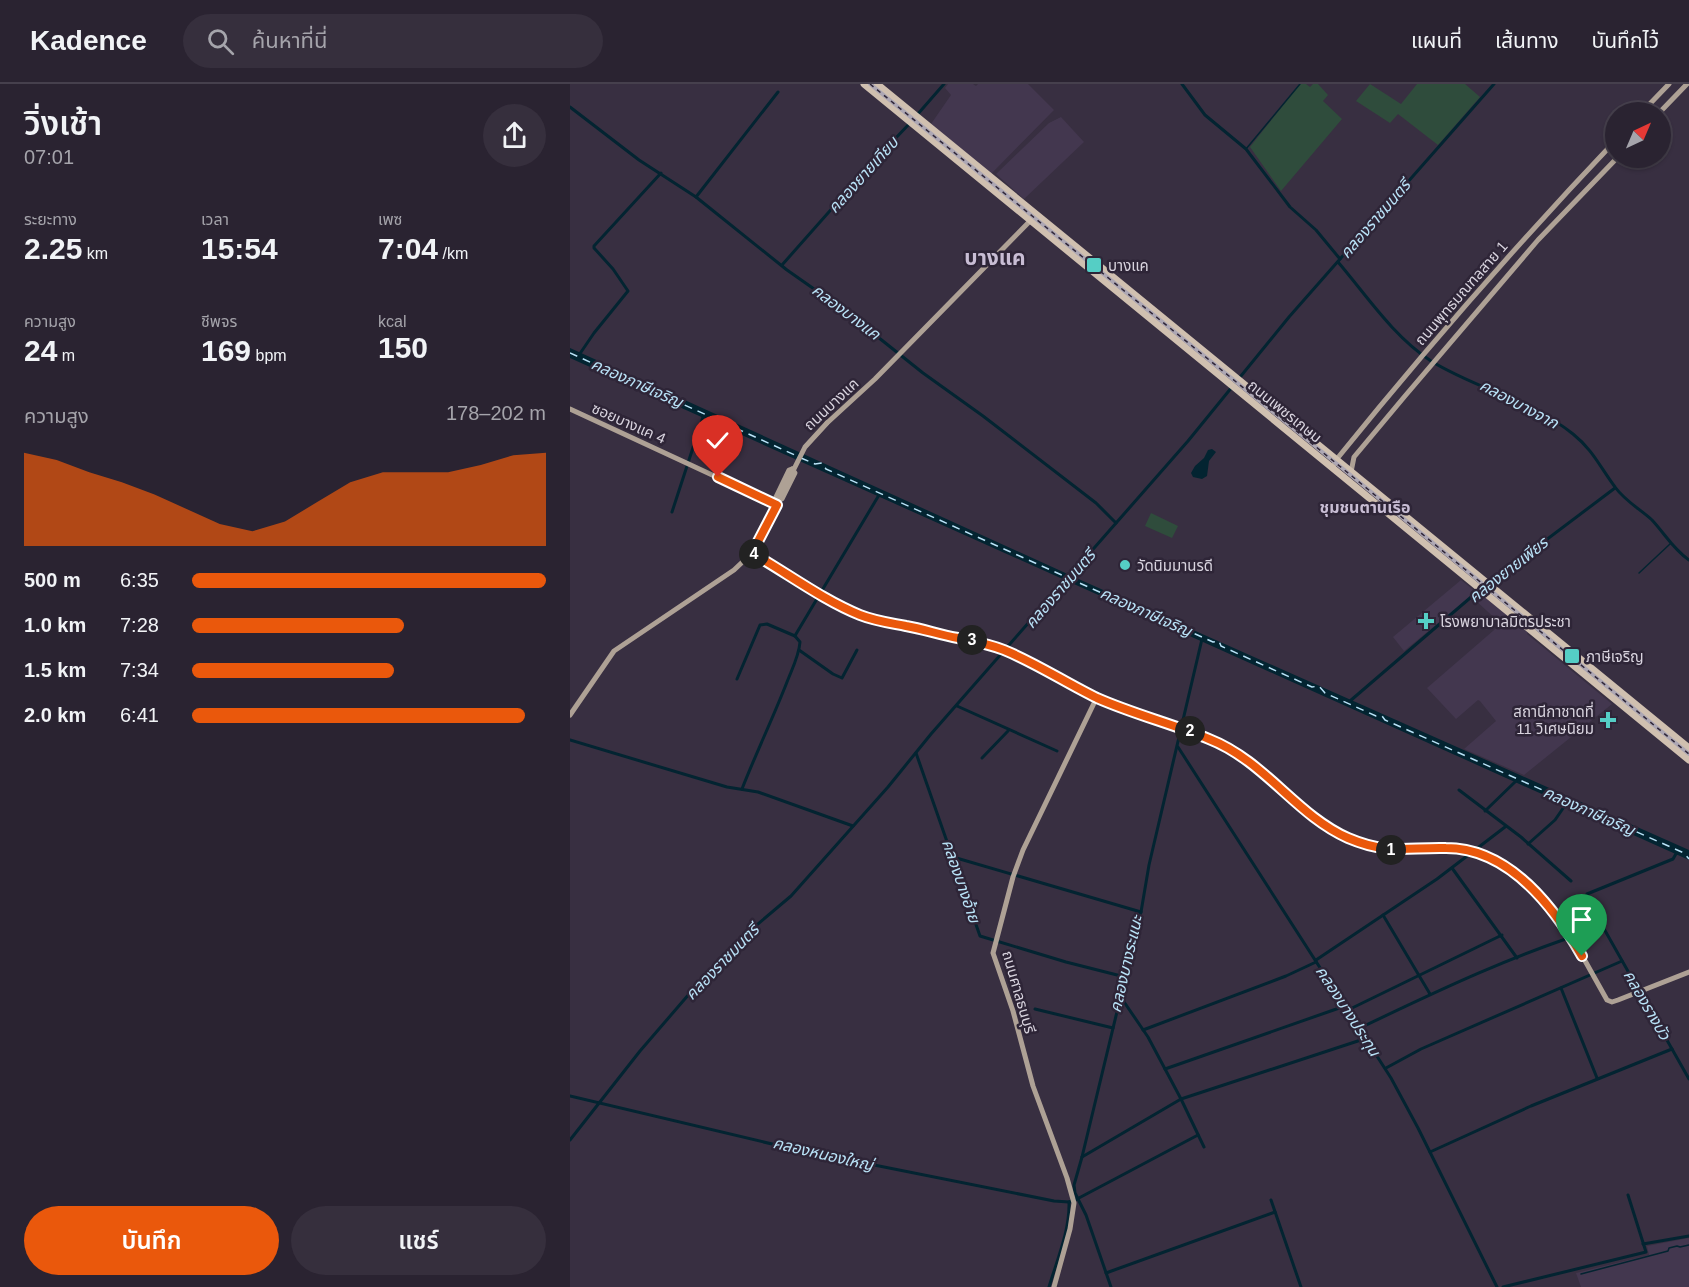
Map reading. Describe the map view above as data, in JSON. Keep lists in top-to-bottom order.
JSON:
{
  "streets": {
    "main road": [
      "ถนนพุทธมณฑลสาย 1",
      "ถนนบางแค",
      "ถนนเพชรเกษม",
      "ซอยบางแค 4",
      "ถนนศาลธนบุรี"
    ]
  },
  "crossings": [
    ["ถนนพุทธมณฑลสาย 1", "ถนนเพชรเกษม"],
    ["ถนนบางแค", "ถนนเพชรเกษม"],
    ["ถนนบางแค", "ซอยบางแค 4"]
  ],
  "districts": ["บางแค", "ชุมชนตานเรือ"],
  "water": [
    "คลองยายเทียบ",
    "คลองราชมนตรี",
    "คลองบางแค",
    "คลองภาษีเจริญ",
    "คลองบางจาก",
    "คลองยายเพียร",
    "คลองบางอ้าย",
    "คลองบางระแนะ",
    "คลองรางบัว",
    "คลองบางประทุน",
    "คลองหนองใหญ่"
  ],
  "places": {
    "transit": ["บางแค", "ภาษีเจริญ"],
    "other": ["วัดนิมมานรดี"],
    "health": ["โรงพยาบาลมิตรประชา", "สถานีกาชาดที่ 11 วิเศษนิยม"]
  },
  "north": "top right",
  "page": {
    "header": "Kadence",
    "search": "ค้นหาที่นี่",
    "nav": ["แผนที่", "เส้นทาง", "บันทึกไว้"],
    "heading": ["วิ่งเช้า", "07:01"],
    "stats": [
      ["ระยะทาง", "2.25 km"],
      ["เวลา", "15:54"],
      ["เพซ", "7:04 /km"],
      ["ความสูง", "24 m"],
      ["ชีพจร", "169 bpm"],
      ["kcal", "150"]
    ],
    "chart": ["ความสูง", "178–202 m"],
    "pins": [
      "4",
      "3",
      "2",
      "1"
    ],
    "list": [
      {
        "name": "500 m",
        "note": "6:35"
      },
      {
        "name": "1.0 km",
        "note": "7:28"
      },
      {
        "name": "1.5 km",
        "note": "7:34"
      },
      {
        "name": "2.0 km",
        "note": "6:41"
      }
    ],
    "buttons": ["บันทึก", "แชร์"]
  }
}
